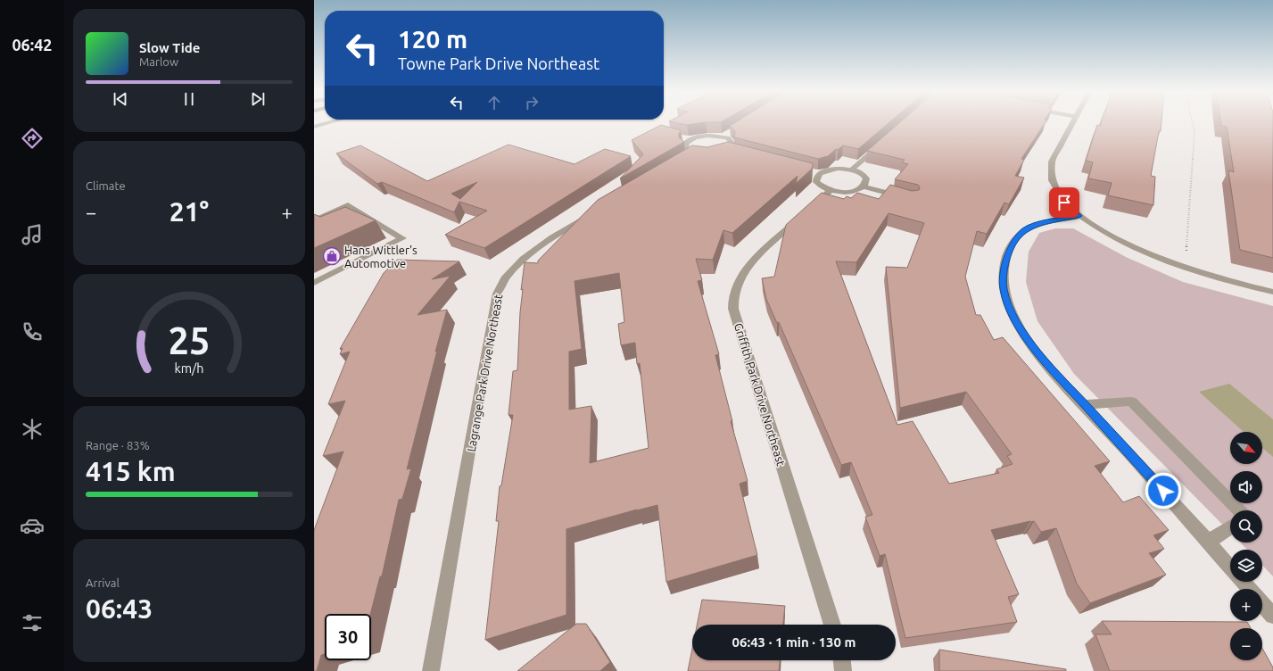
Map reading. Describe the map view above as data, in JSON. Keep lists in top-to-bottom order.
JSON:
{
  "streets": {
    "street": ["Lagrange Park Drive Northeast", "Griffith Park Drive Northeast"]
  },
  "places": {
    "shop": ["Hans Wittler's Automotive"]
  },
  "north": "bottom right",
  "page": {
    "tabs": "06:42",
    "turn": ["120 m", "Towne Park Drive Northeast"],
    "song": ["Slow Tide", "Marlow"],
    "tile": [
      "Climate",
      ["Range · 83%", "415 km"],
      ["Arrival", "06:43"]
    ],
    "heat": ["−", "21°", "+"],
    "map_buttons": ["+", "−"],
    "limit": "30",
    "trip": "06:43 · 1 min · 130 m",
    "gauge": ["25", "km/h"]
  }
}
